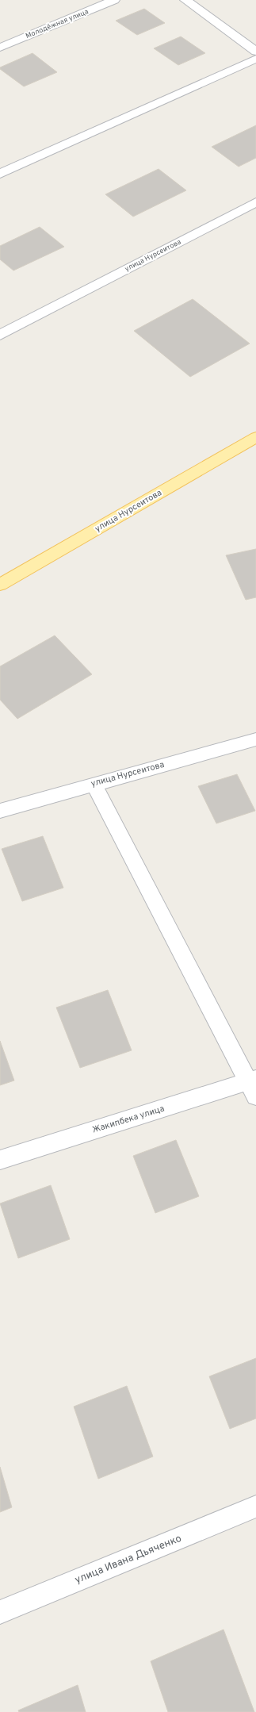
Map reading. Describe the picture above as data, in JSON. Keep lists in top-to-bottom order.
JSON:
{
  "streets": {
    "main road": ["улица Нурсеитова"],
    "street": ["Молодёжная улица", "Жакипбека улица", "улица Ивана Дьяченко"]
  }
}
